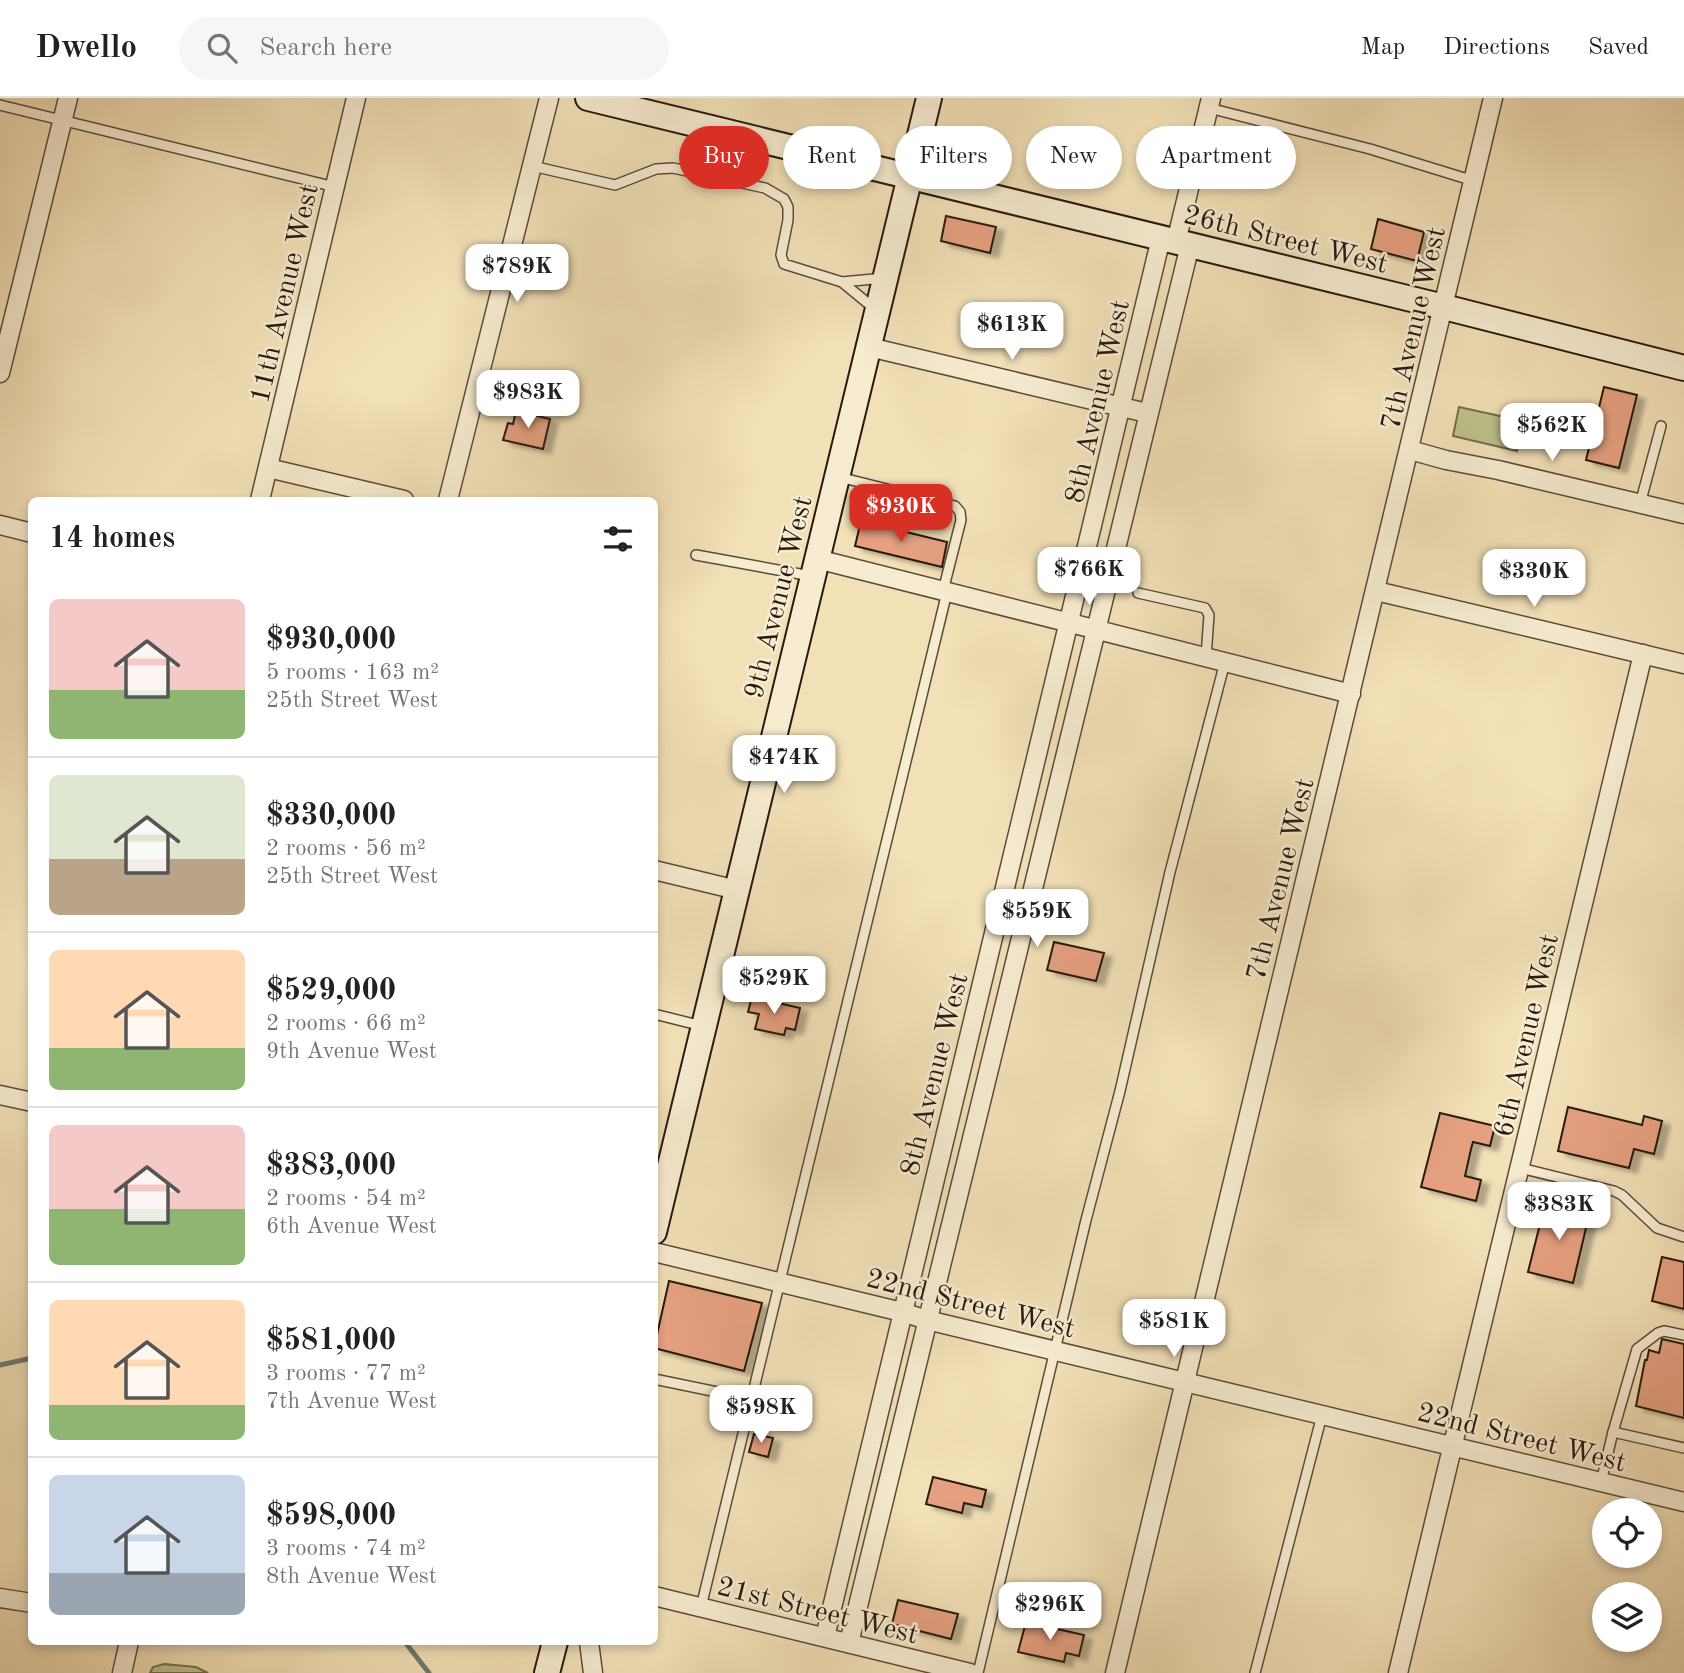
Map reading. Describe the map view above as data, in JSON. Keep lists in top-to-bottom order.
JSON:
{
  "streets": {
    "street": [
      "26th Street West",
      "11th Avenue West",
      "7th Avenue West",
      "8th Avenue West",
      "9th Avenue West",
      "6th Avenue West",
      "22nd Street West",
      "21st Street West"
    ]
  },
  "crossings": [
    ["26th Street West", "7th Avenue West"],
    ["26th Street West", "8th Avenue West"],
    ["7th Avenue West", "22nd Street West"],
    ["8th Avenue West", "22nd Street West"],
    ["8th Avenue West", "21st Street West"],
    ["6th Avenue West", "22nd Street West"]
  ],
  "page": {
    "header": "Dwello",
    "search": "Search here",
    "nav": ["Map", "Directions", "Saved"],
    "chip": [
      "Buy",
      "Rent",
      "Filters",
      "New",
      "Apartment"
    ],
    "price": [
      "$789K",
      "$613K",
      "$983K",
      "$562K",
      "$930K",
      "$766K",
      "$330K",
      "$474K",
      "$559K",
      "$529K",
      "$383K",
      "$581K",
      "$598K",
      "$296K"
    ],
    "heading": "14 homes",
    "list": [
      {
        "name": "$930,000",
        "note": "5 rooms · 163 m² · 25th Street West"
      },
      {
        "name": "$330,000",
        "note": "2 rooms · 56 m² · 25th Street West"
      },
      {
        "name": "$529,000",
        "note": "2 rooms · 66 m² · 9th Avenue West"
      },
      {
        "name": "$383,000",
        "note": "2 rooms · 54 m² · 6th Avenue West"
      },
      {
        "name": "$581,000",
        "note": "3 rooms · 77 m² · 7th Avenue West"
      },
      {
        "name": "$598,000",
        "note": "3 rooms · 74 m² · 8th Avenue West"
      }
    ]
  }
}
